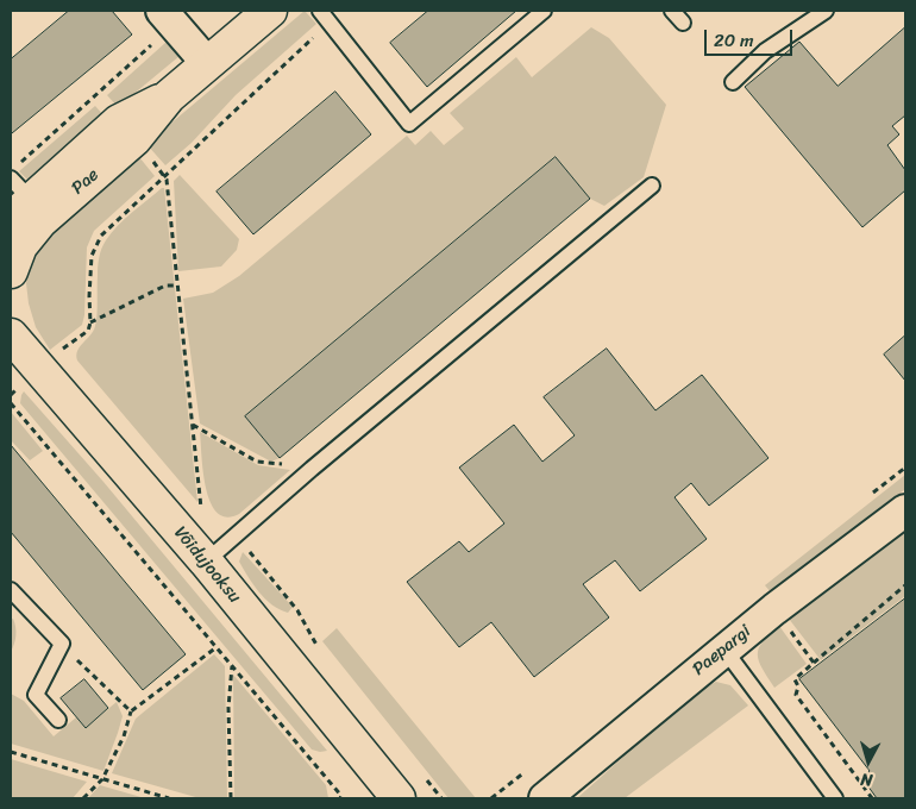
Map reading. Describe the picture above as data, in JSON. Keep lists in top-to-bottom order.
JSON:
{
  "streets": {
    "street": ["Pae", "Võidujooksu", "Paepargi"]
  },
  "scale_bar": "20 m",
  "north": "bottom"
}
